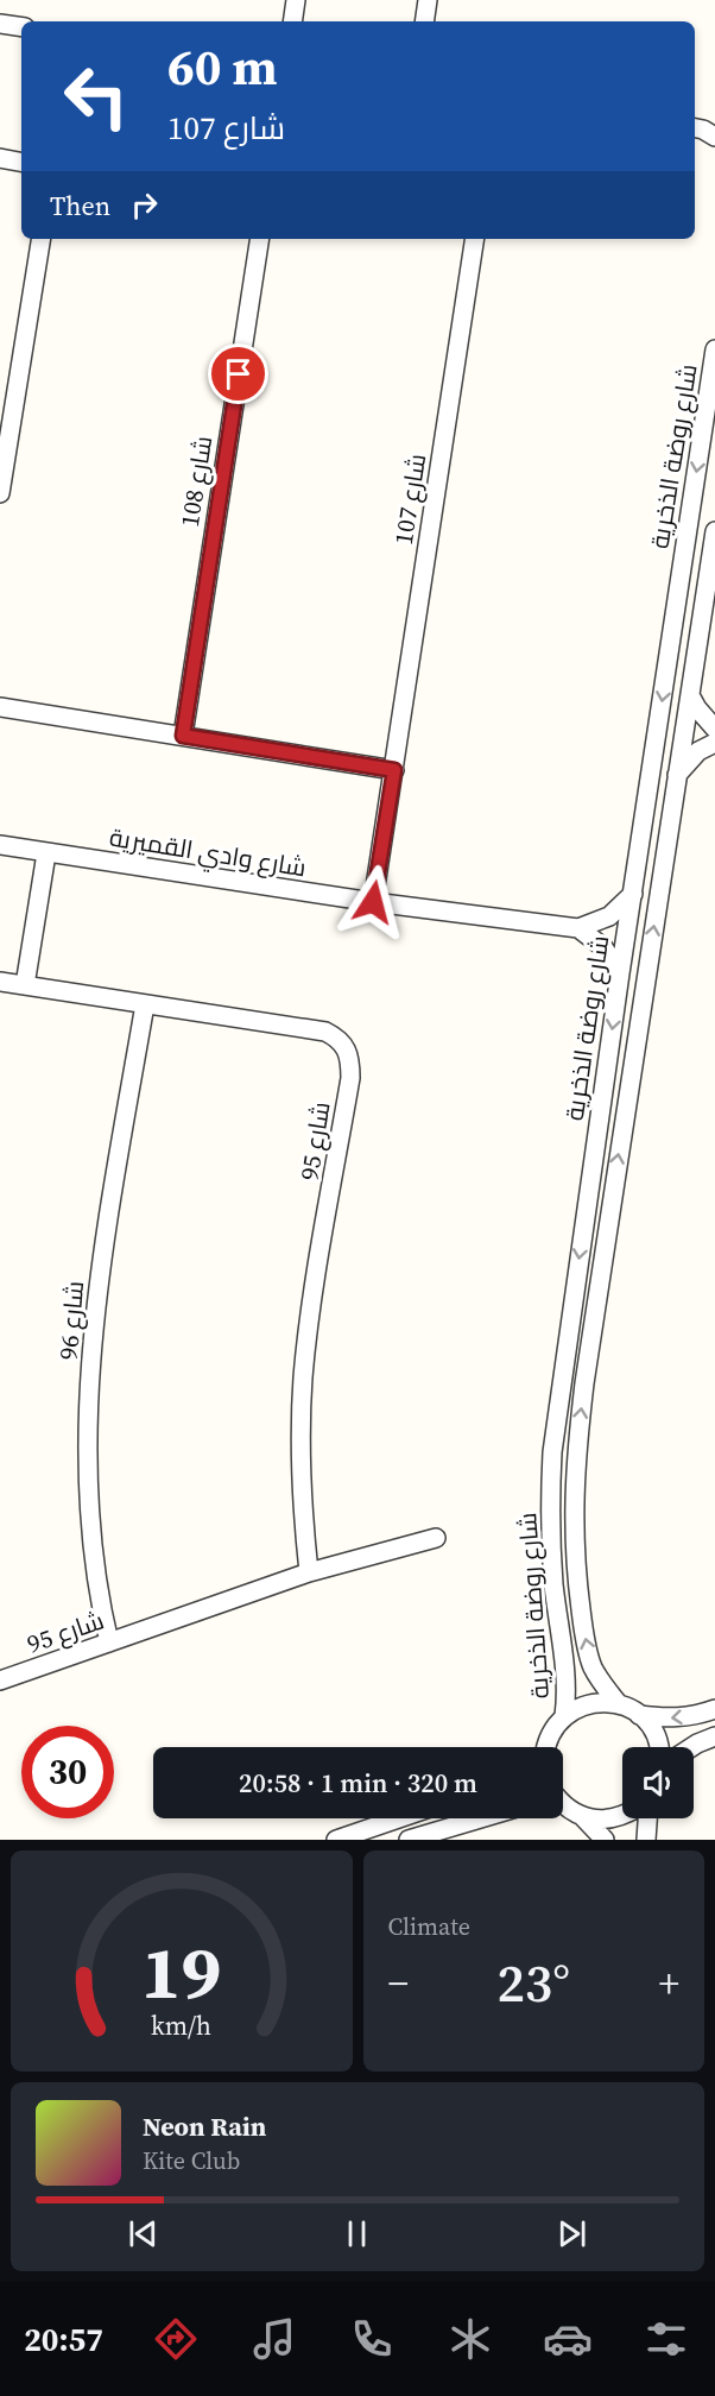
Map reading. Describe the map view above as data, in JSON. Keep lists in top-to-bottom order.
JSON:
{
  "streets": {
    "street": [
      "شارع روضة الذخرية",
      "شارع 108",
      "شارع 107",
      "شارع وادي القميرية",
      "شارع 95",
      "شارع 96"
    ]
  },
  "crossings": [
    ["شارع روضة الذخرية", "شارع وادي القميرية"],
    ["شارع 107", "شارع وادي القميرية"],
    ["شارع 95", "شارع 96"]
  ],
  "page": {
    "turn": ["60 m", "شارع 107"],
    "then": "Then",
    "limit": "30",
    "trip": "20:58 · 1 min · 320 m",
    "tile": "Climate",
    "heat": ["−", "23°", "+"],
    "song": ["Neon Rain", "Kite Club"],
    "tabs": "20:57",
    "gauge": ["19", "km/h"]
  }
}
